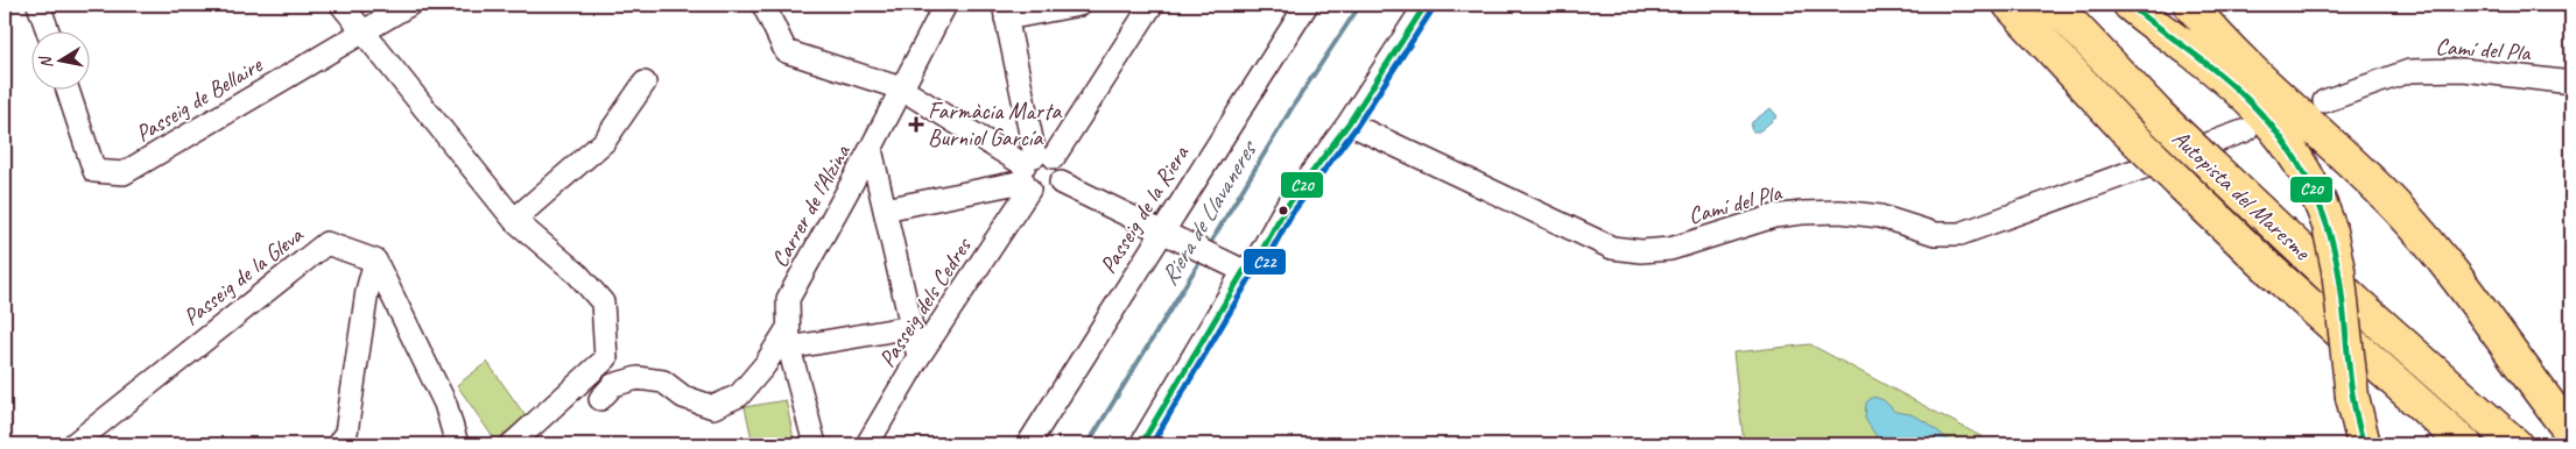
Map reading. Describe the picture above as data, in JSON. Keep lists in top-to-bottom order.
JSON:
{
  "streets": {
    "highway": ["Autopista del Maresme"],
    "street": [
      "Camí del Pla",
      "Passeig de Bellaire",
      "Carrer de l'Alzina",
      "Passeig de la Riera",
      "Passeig de la Gleva",
      "Passeig dels Cedres"
    ]
  },
  "water": ["Riera de Llavaneres"],
  "places": {
    "health": ["Farmàcia Marta Burniol García"]
  },
  "lines": ["transit line C20", "transit line C22"],
  "north": "left"
}
